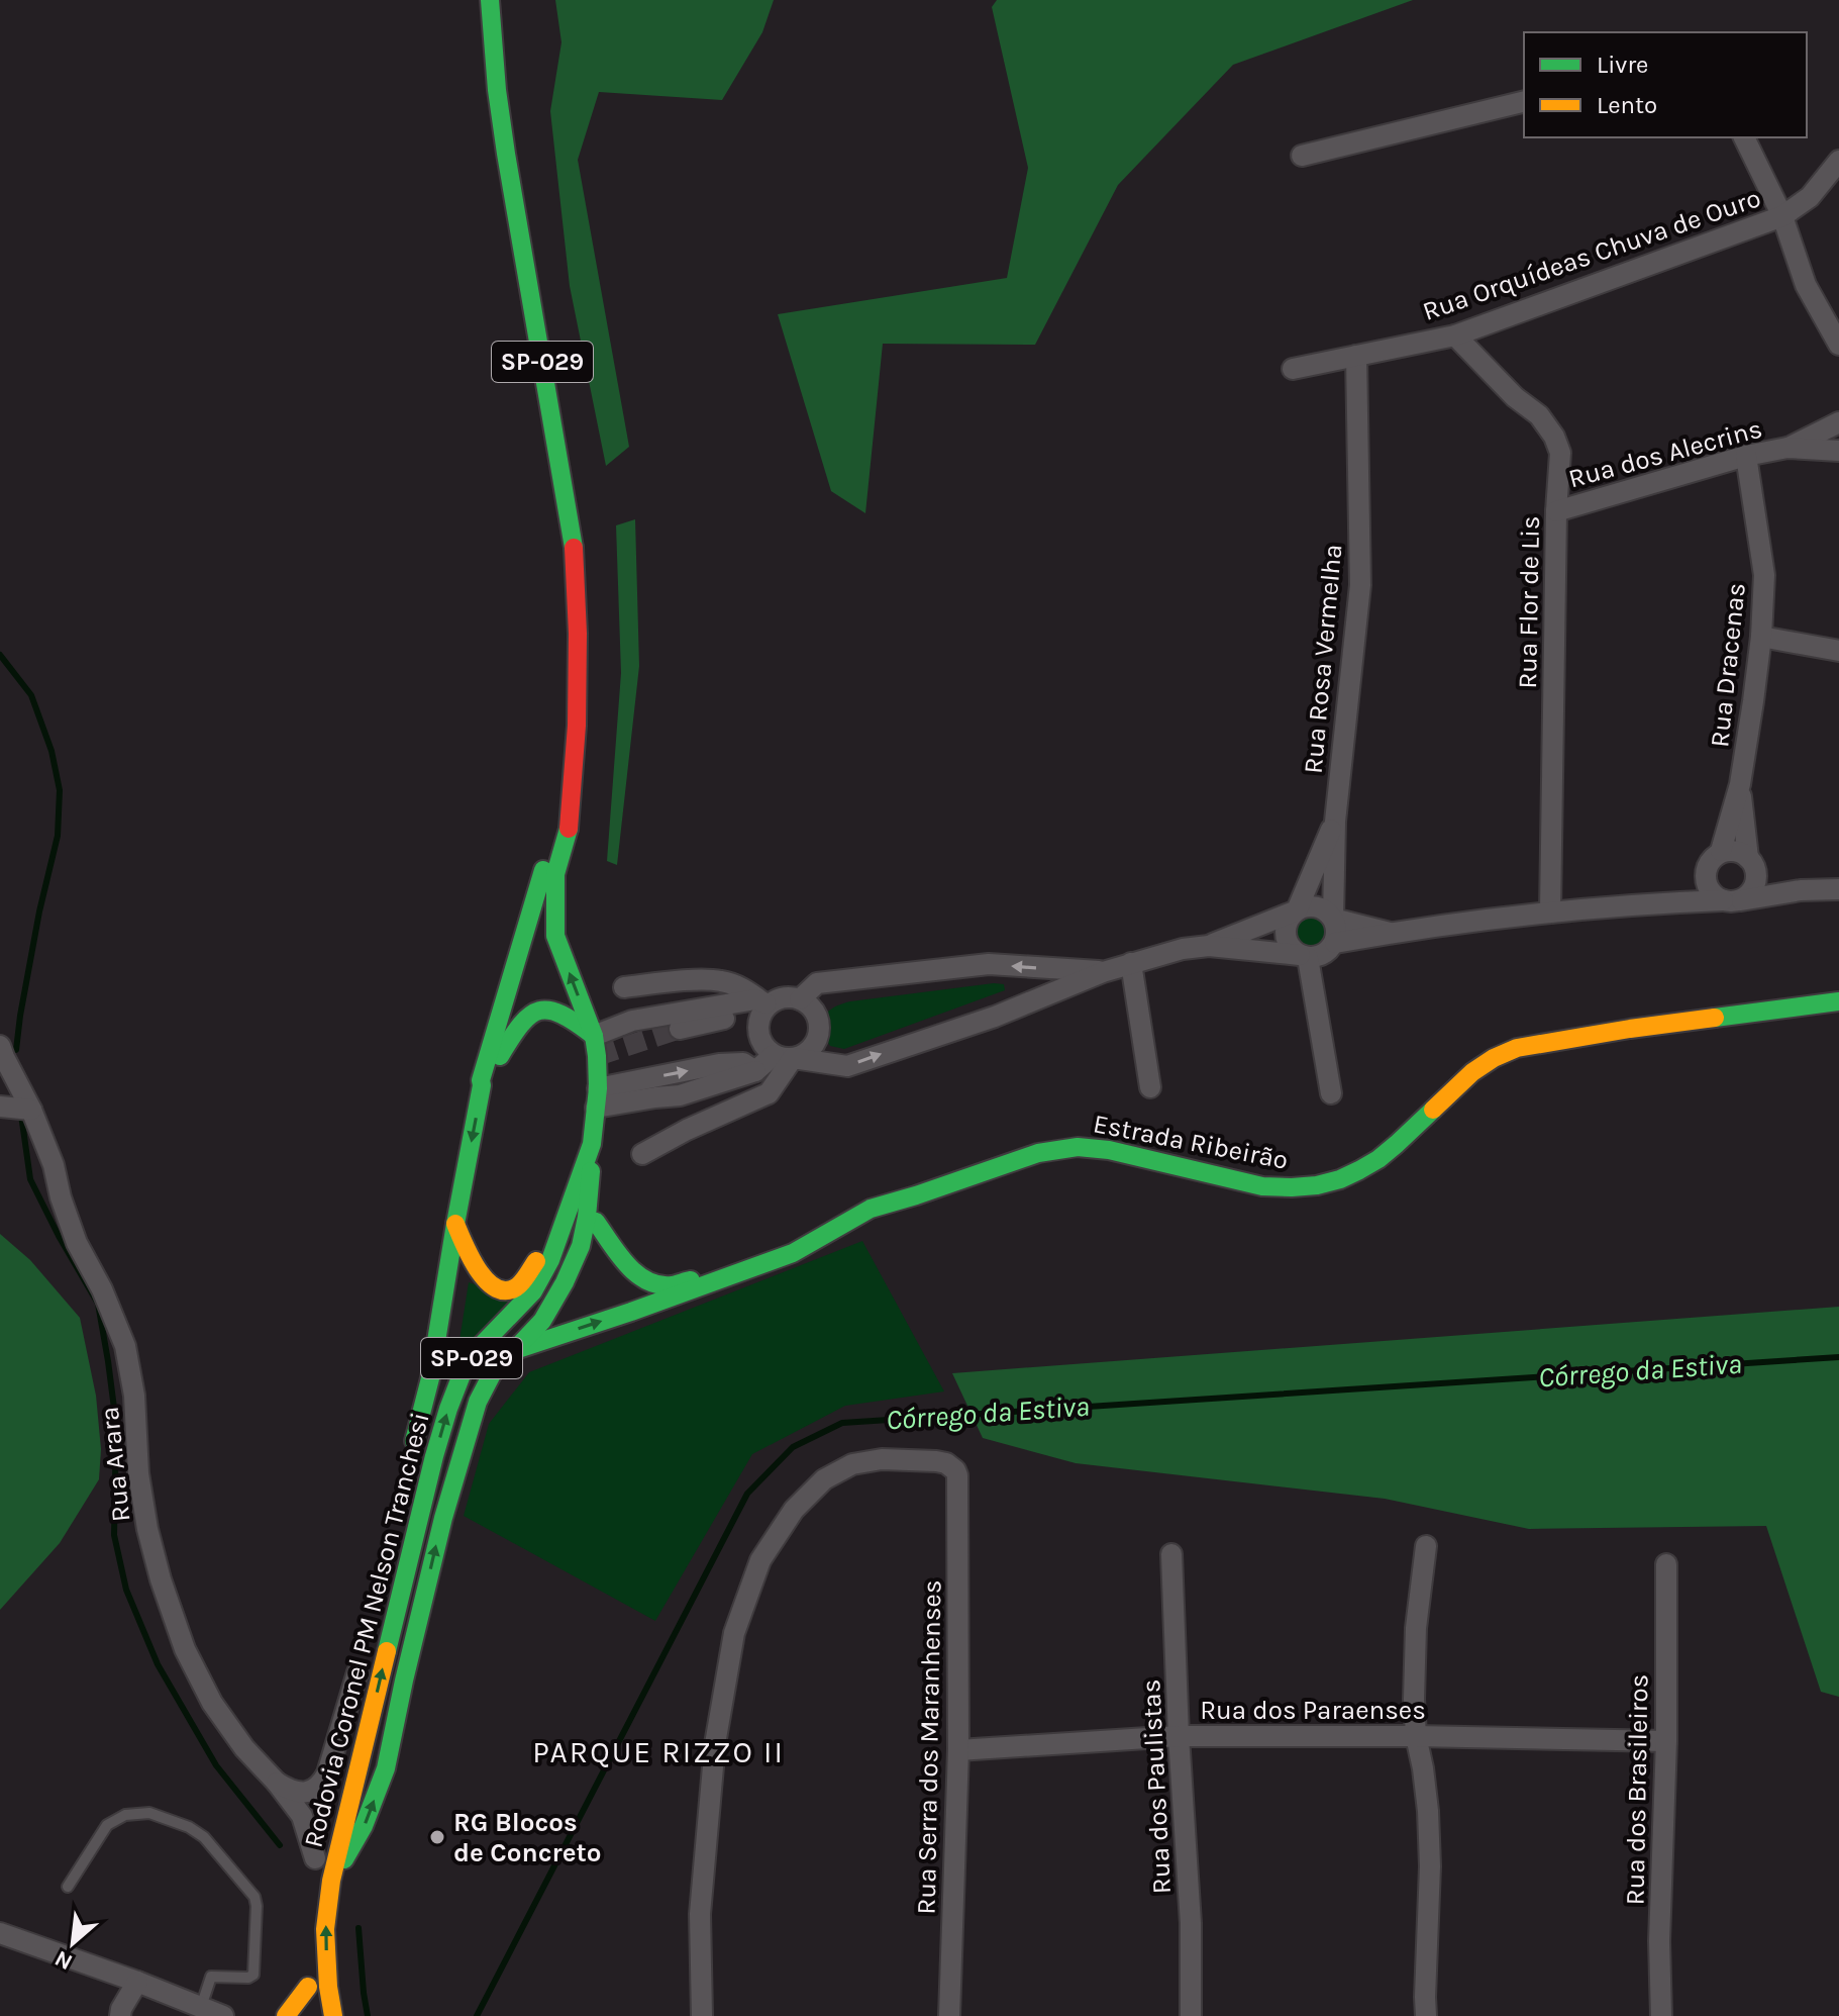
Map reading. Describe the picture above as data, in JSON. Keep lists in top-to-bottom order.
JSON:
{
  "streets": {
    "main road": ["SP-029", "Estrada Ribeirão", "Rodovia Coronel PM Nelson Tranchesi"],
    "street": [
      "Rua Orquídeas Chuva de Ouro",
      "Rua dos Alecrins",
      "Rua Flor de Lis",
      "Rua Rosa Vermelha",
      "Rua Dracenas",
      "Rua Arara",
      "Rua dos Paraenses",
      "Rua Serra dos Maranhenses",
      "Rua dos Paulistas",
      "Rua dos Brasileiros"
    ]
  },
  "crossings": [
    ["Rua Orquídeas Chuva de Ouro", "Rua Flor de Lis"],
    ["Rua Orquídeas Chuva de Ouro", "Rua Rosa Vermelha"],
    ["SP-029", "Estrada Ribeirão"],
    ["SP-029", "Rodovia Coronel PM Nelson Tranchesi"],
    ["Rua dos Alecrins", "Rua Flor de Lis"],
    ["Rua dos Alecrins", "Rua Dracenas"],
    ["Rua Arara", "Rodovia Coronel PM Nelson Tranchesi"],
    ["Rua dos Paraenses", "Rua Serra dos Maranhenses"],
    ["Rua dos Paraenses", "Rua dos Paulistas"],
    ["Rua dos Paraenses", "Rua dos Brasileiros"]
  ],
  "districts": ["PARQUE RIZZO II"],
  "water": ["Córrego da Estiva"],
  "places": ["RG Blocos de Concreto"],
  "legend": ["Livre", "Lento"],
  "north": "bottom left"
}
